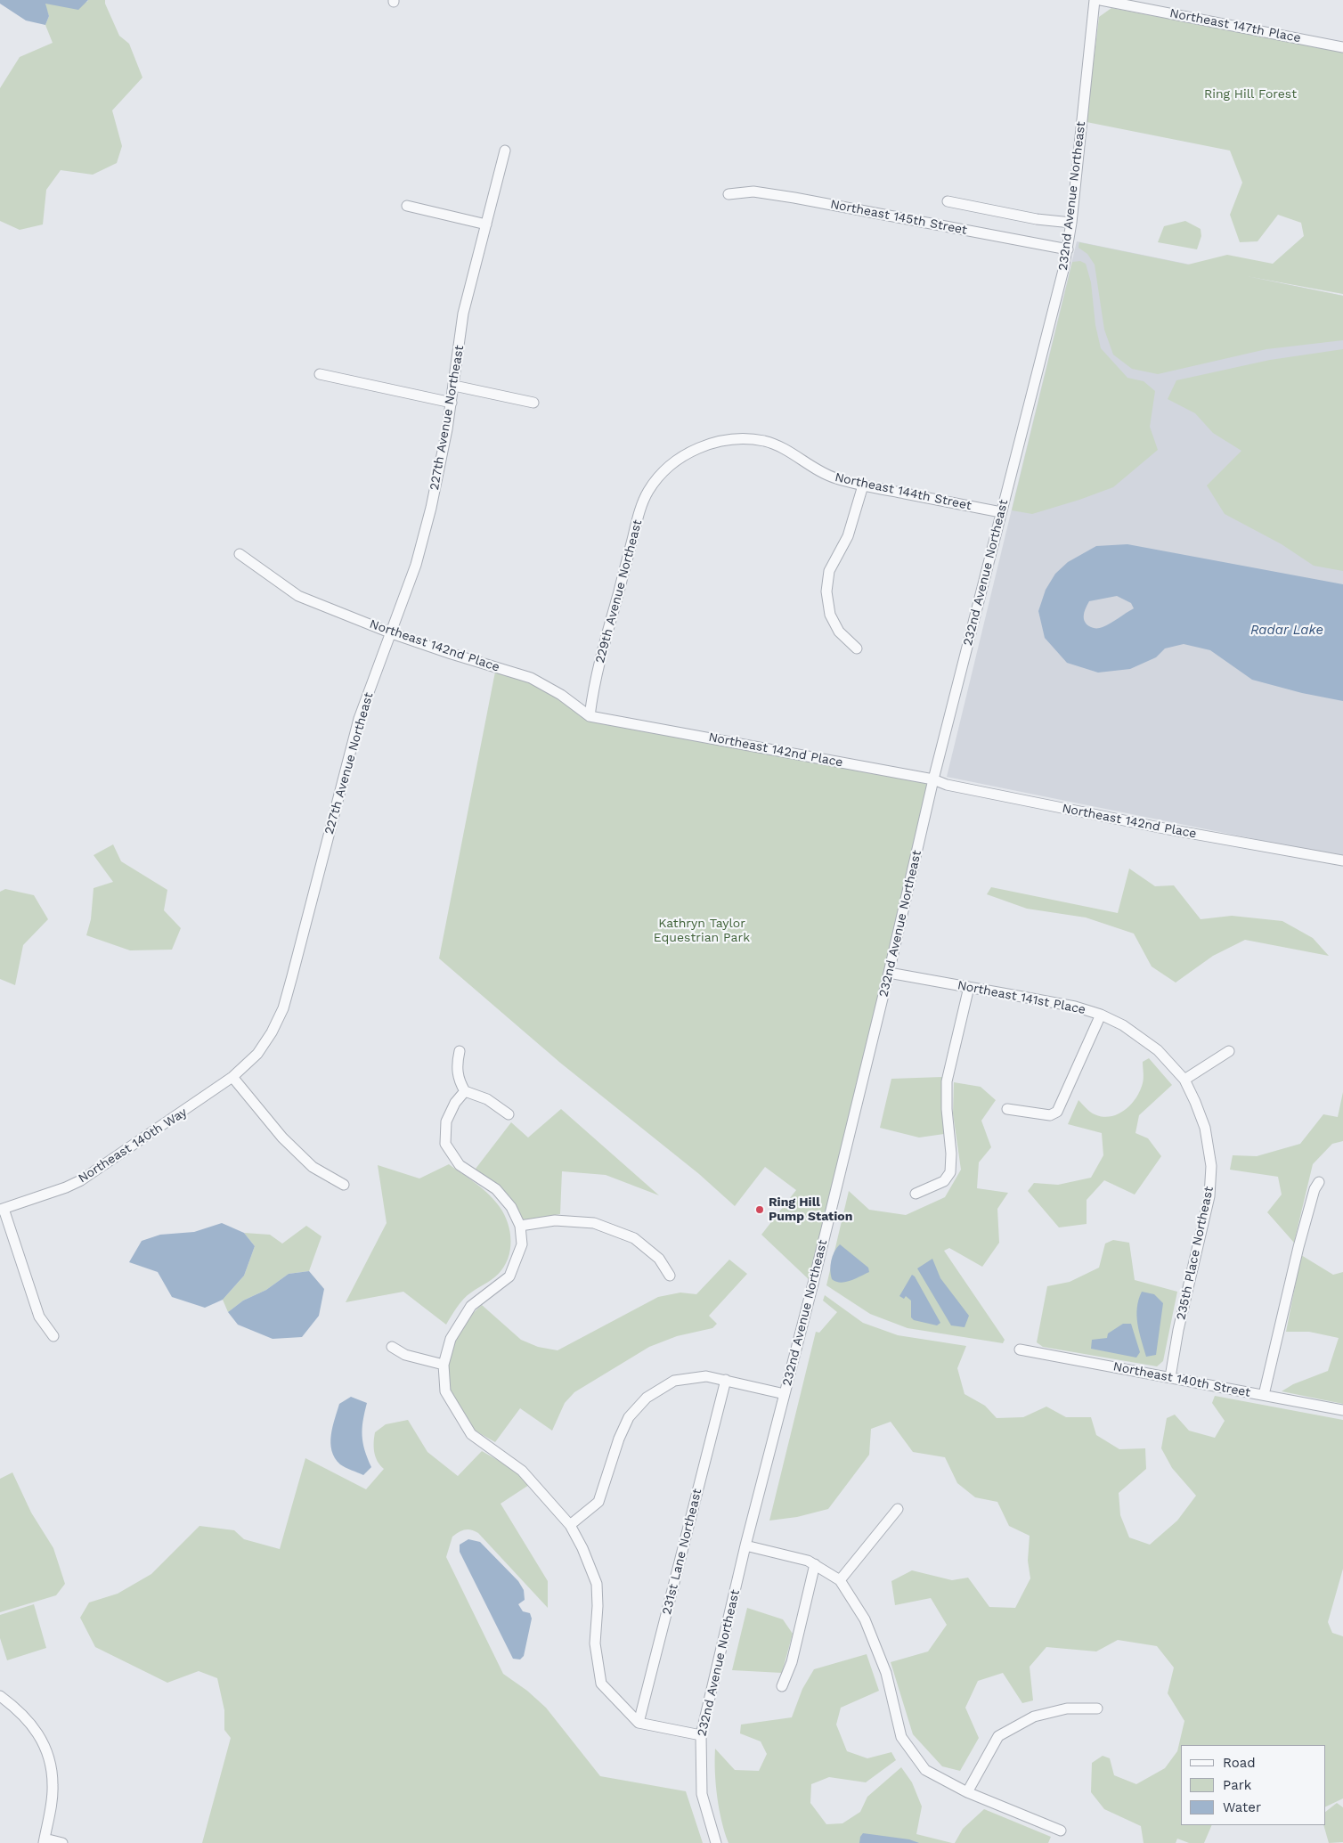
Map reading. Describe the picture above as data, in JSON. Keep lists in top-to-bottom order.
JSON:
{
  "streets": {
    "street": [
      "Northeast 147th Place",
      "232nd Avenue Northeast",
      "Northeast 145th Street",
      "227th Avenue Northeast",
      "Northeast 144th Street",
      "229th Avenue Northeast",
      "Northeast 142nd Place",
      "Northeast 141st Place",
      "Northeast 140th Way",
      "235th Place Northeast",
      "Northeast 140th Street",
      "231st Lane Northeast"
    ]
  },
  "crossings": [
    ["232nd Avenue Northeast", "Northeast 145th Street"],
    ["232nd Avenue Northeast", "Northeast 144th Street"],
    ["232nd Avenue Northeast", "Northeast 142nd Place"],
    ["232nd Avenue Northeast", "Northeast 141st Place"],
    ["227th Avenue Northeast", "Northeast 142nd Place"],
    ["227th Avenue Northeast", "Northeast 140th Way"],
    ["Northeast 144th Street", "229th Avenue Northeast"],
    ["229th Avenue Northeast", "Northeast 142nd Place"],
    ["Northeast 141st Place", "235th Place Northeast"],
    ["235th Place Northeast", "Northeast 140th Street"]
  ],
  "water": ["Radar Lake"],
  "parks": ["Ring Hill Forest", "Kathryn Taylor Equestrian Park"],
  "places": ["Ring Hill Pump Station"],
  "legend": ["Road", "Park", "Water"]
}
